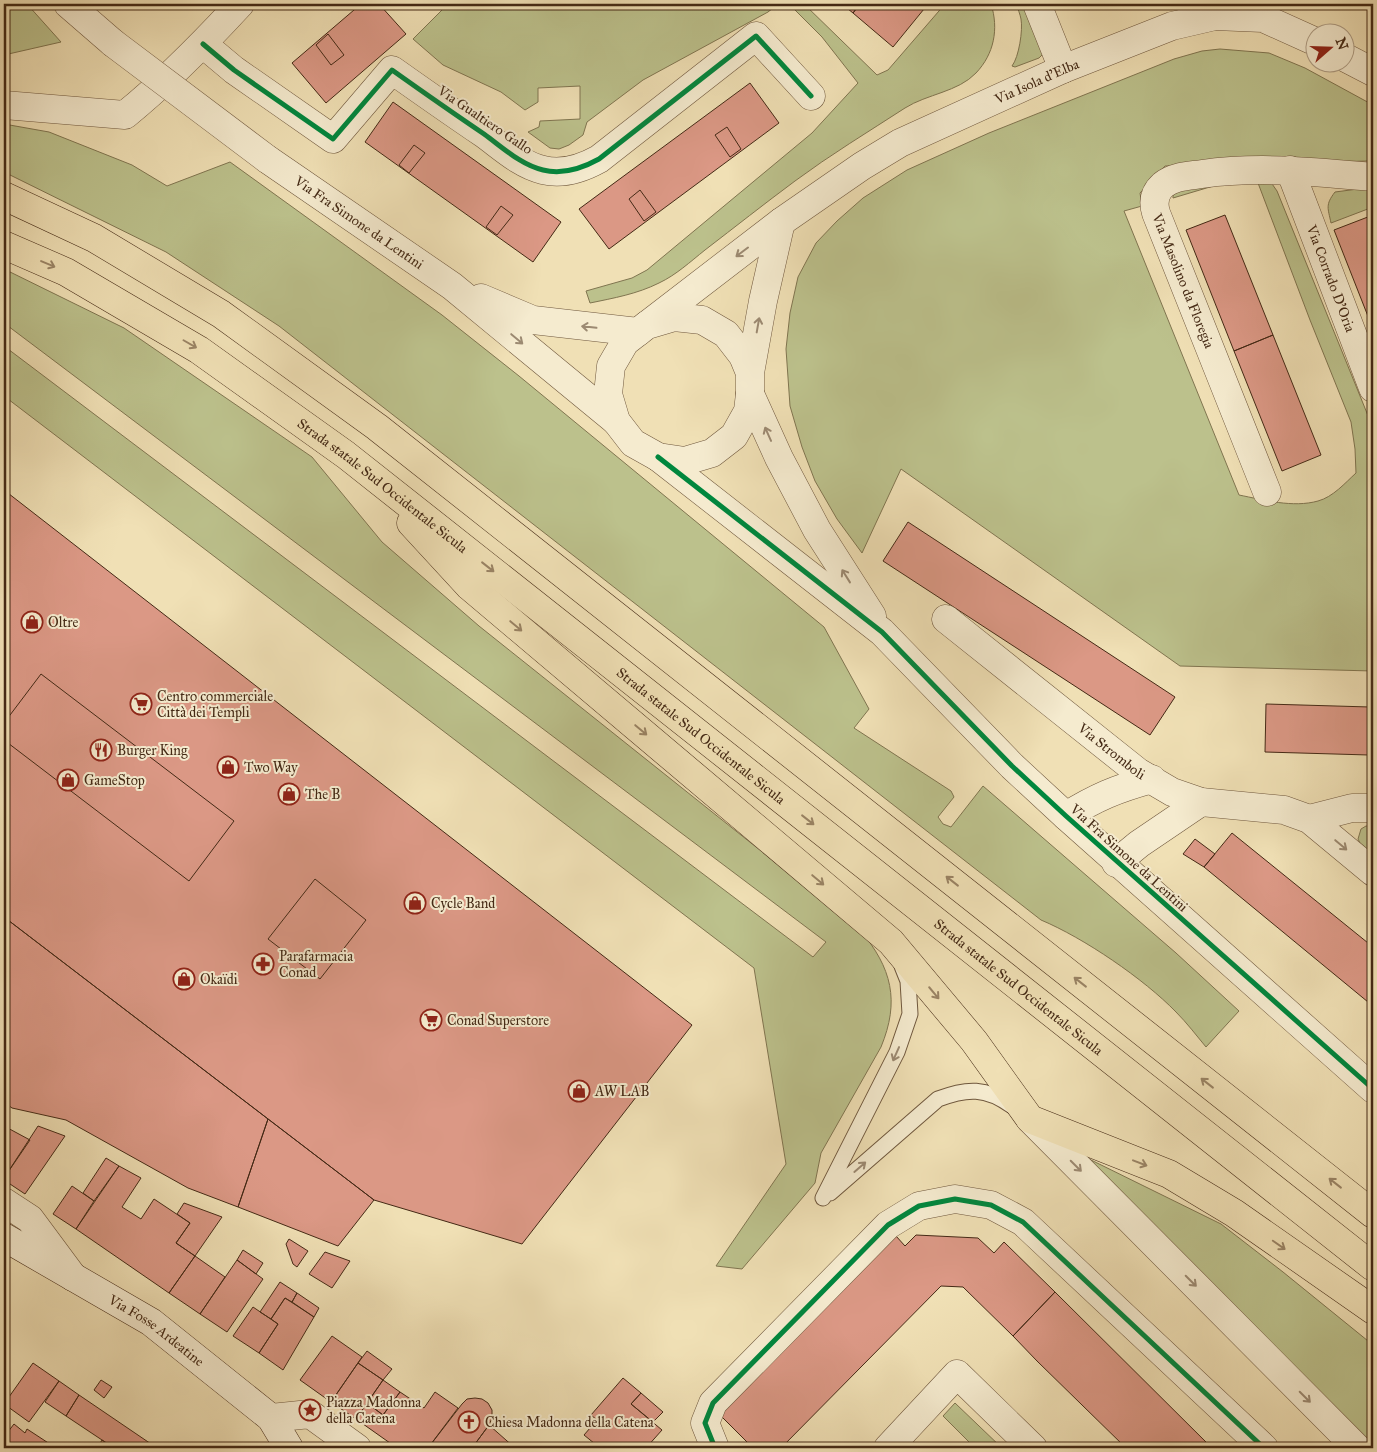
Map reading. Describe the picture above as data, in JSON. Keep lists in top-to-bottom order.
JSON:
{
  "streets": {
    "main road": ["Strada statale Sud Occidentale Sicula"],
    "street": [
      "Via Isola d'Elba",
      "Via Gualtiero Gallo",
      "Via Fra Simone da Lentini",
      "Via Corrado D'Oria",
      "Via Masolino da Floregia",
      "Via Stromboli",
      "Via Fosse Ardeatine"
    ]
  },
  "crossings": [
    ["Via Corrado D'Oria", "Via Masolino da Floregia"]
  ],
  "places": {
    "shop": [
      "Oltre",
      "Two Way",
      "GameStop",
      "The B",
      "Cycle Band",
      "Okaïdi",
      "AW LAB"
    ],
    "supermarket": ["Centro commerciale Città dei Templi", "Conad Superstore"],
    "restaurant": ["Burger King"],
    "pharmacy": ["Parafarmacia Conad"],
    "place": ["Piazza Madonna della Catena"],
    "church": ["Chiesa Madonna della Catena"]
  },
  "north": "right"
}
